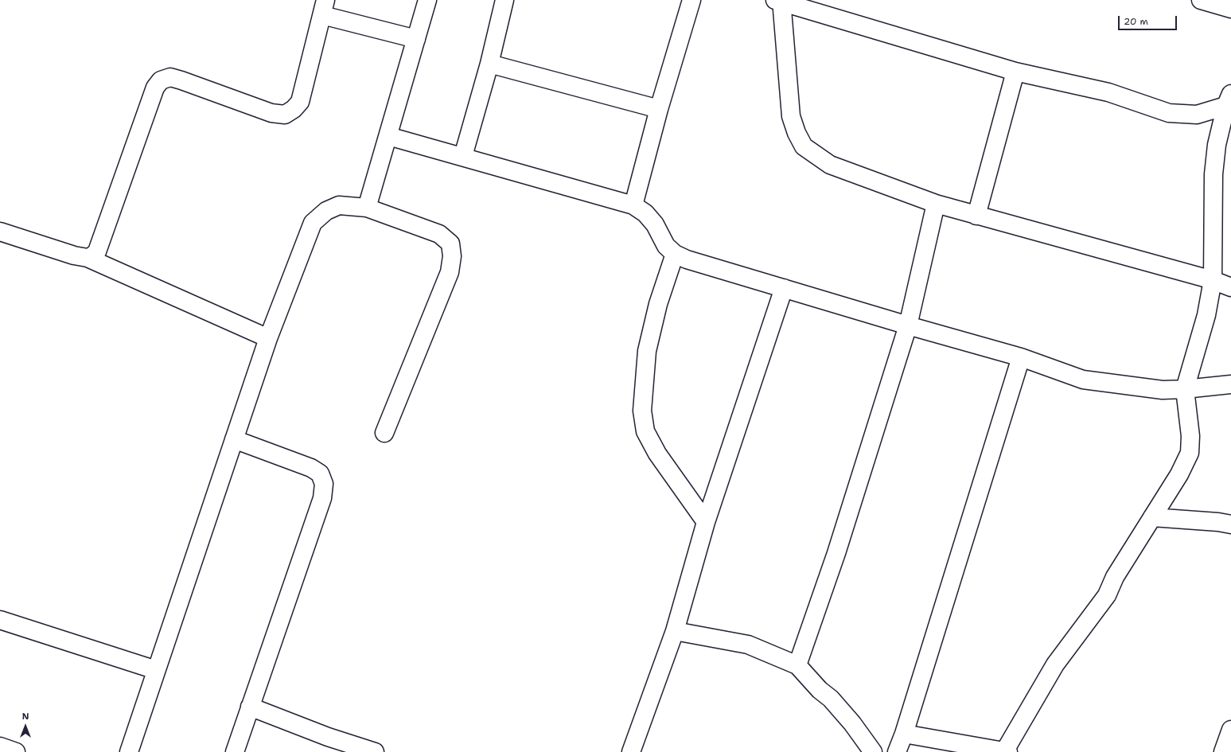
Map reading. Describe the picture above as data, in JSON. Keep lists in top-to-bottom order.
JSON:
{
  "scale_bar": "20 m",
  "north": "top"
}
